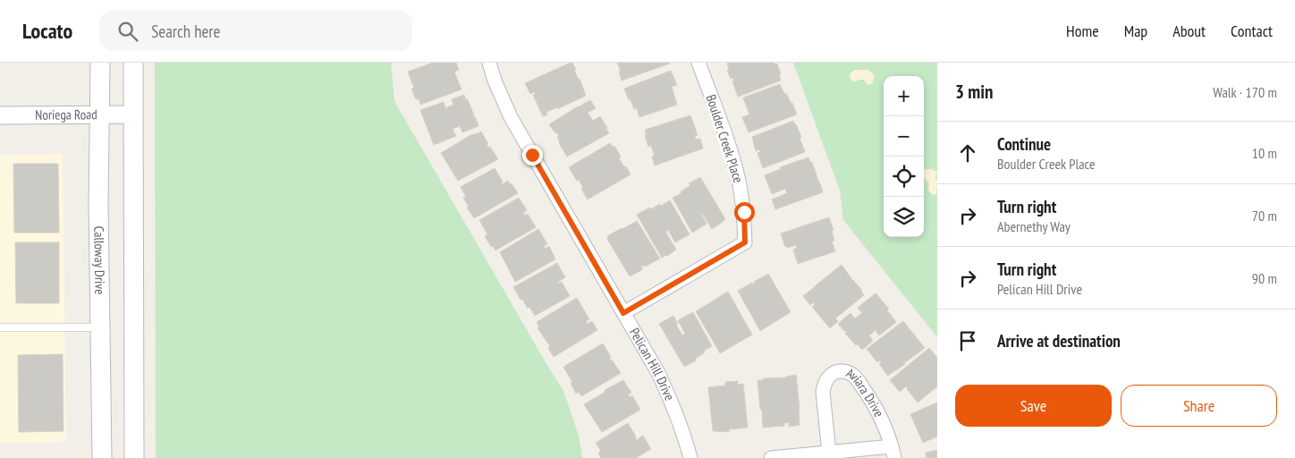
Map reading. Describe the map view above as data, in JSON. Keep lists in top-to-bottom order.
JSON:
{
  "streets": {
    "main road": ["Calloway Drive"],
    "street": [
      "Noriega Road",
      "Boulder Creek Place",
      "Pelican Hill Drive",
      "Aviara Drive"
    ]
  },
  "crossings": [
    ["Noriega Road", "Calloway Drive"],
    ["Boulder Creek Place", "Pelican Hill Drive"]
  ],
  "page": {
    "header": "Locato",
    "search": "Search here",
    "nav": [
      "Home",
      "Map",
      "About",
      "Contact"
    ],
    "heading": ["3 min", "Walk · 170 m"],
    "map_buttons": ["+", "−"],
    "list": [
      ["Continue", "Boulder Creek Place", "10 m"],
      ["Turn right", "Abernethy Way", "70 m"],
      ["Turn right", "Pelican Hill Drive", "90 m"],
      "Arrive at destination"
    ],
    "buttons": ["Save", "Share"]
  }
}
